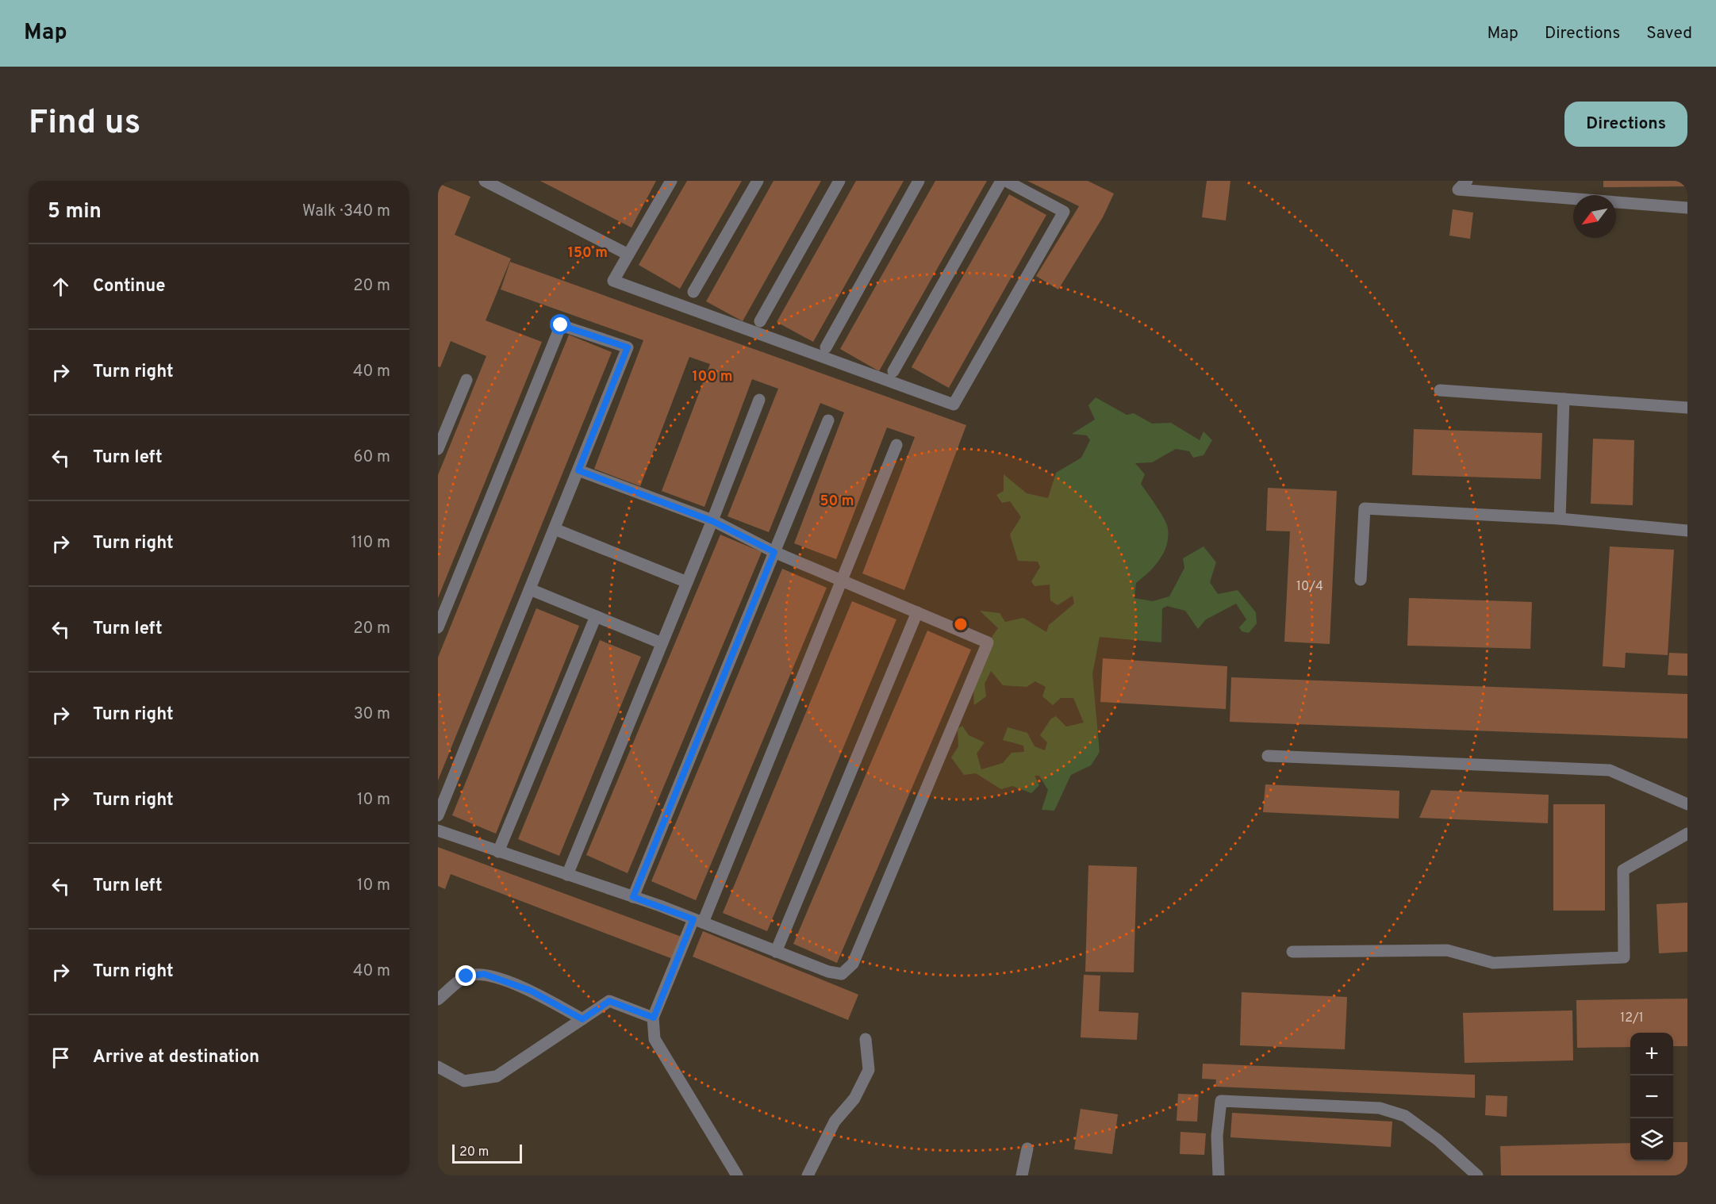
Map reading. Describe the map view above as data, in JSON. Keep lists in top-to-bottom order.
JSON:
{
  "house_numbers": ["10/4", "12/1"],
  "scale_bar": "20 m",
  "north": "bottom left",
  "page": {
    "header": "Map",
    "nav": ["Map", "Directions", "Saved"],
    "buttons": "Directions",
    "title": "Find us",
    "heading": ["5 min", "Walk · 340 m"],
    "list": [
      ["Continue", "20 m"],
      ["Turn right", "40 m"],
      ["Turn left", "60 m"],
      ["Turn right", "110 m"],
      ["Turn left", "20 m"],
      ["Turn right", "30 m"],
      ["Turn right", "10 m"],
      ["Turn left", "10 m"],
      ["Turn right", "40 m"],
      "Arrive at destination"
    ],
    "map_buttons": ["+", "−"],
    "scale": "20 m"
  },
  "rings": ["150 m", "100 m", "50 m"]
}
